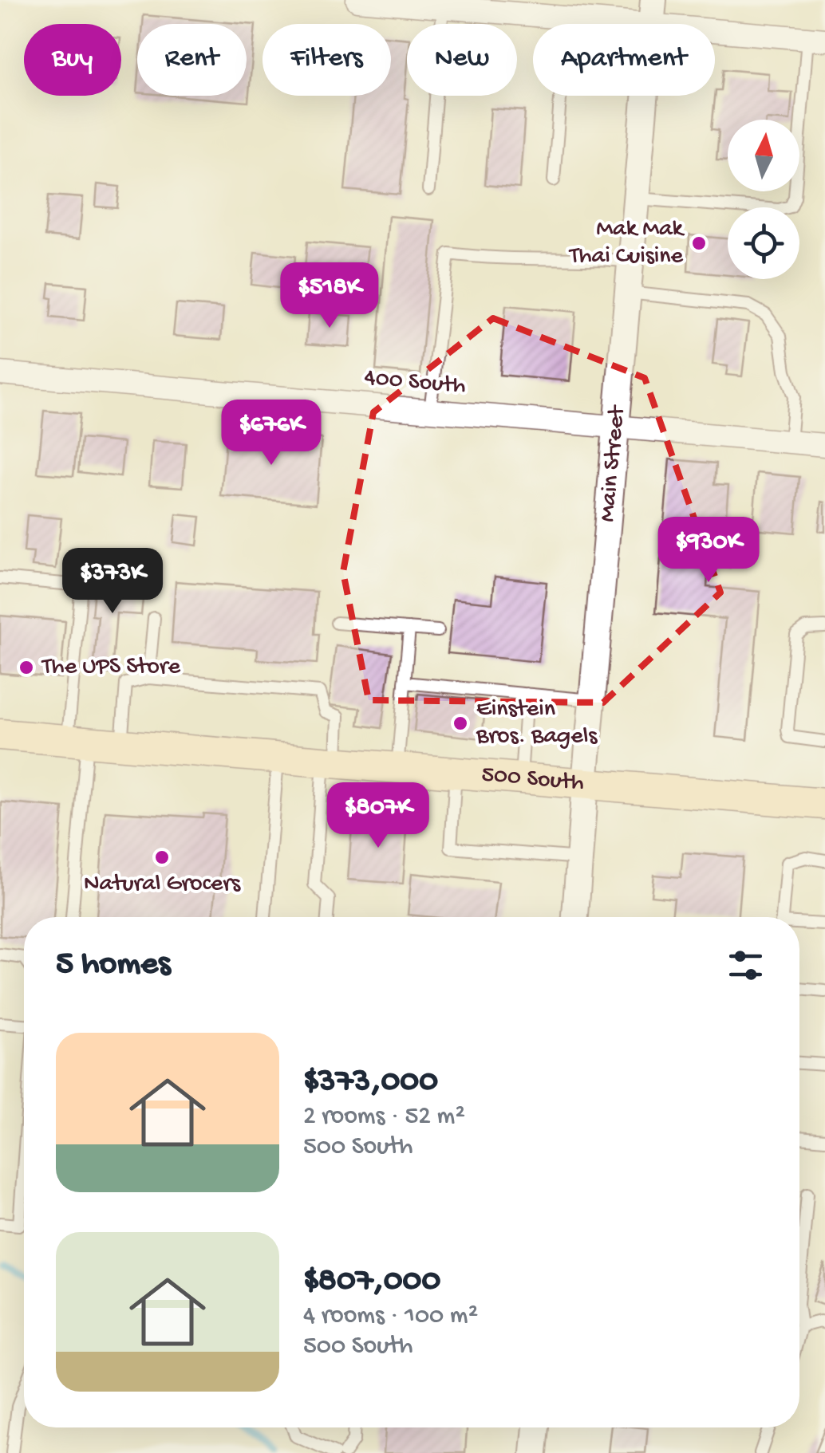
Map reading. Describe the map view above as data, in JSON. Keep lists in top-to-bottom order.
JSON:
{
  "streets": {
    "main road": ["500 South"],
    "street": ["400 South", "Main Street"]
  },
  "crossings": [
    ["400 South", "Main Street"],
    ["Main Street", "500 South"]
  ],
  "places": [
    "Mak Mak Thai Cuisine",
    "The UPS Store",
    "Einstein Bros. Bagels",
    "Natural Grocers"
  ],
  "north": "top",
  "page": {
    "chip": [
      "Buy",
      "Rent",
      "Filters",
      "New",
      "Apartment"
    ],
    "price": [
      "$518K",
      "$676K",
      "$930K",
      "$373K",
      "$807K"
    ],
    "heading": "5 homes",
    "list": [
      {
        "name": "$373,000",
        "note": "2 rooms · 52 m² · 500 South"
      },
      {
        "name": "$807,000",
        "note": "4 rooms · 100 m² · 500 South"
      }
    ]
  }
}
